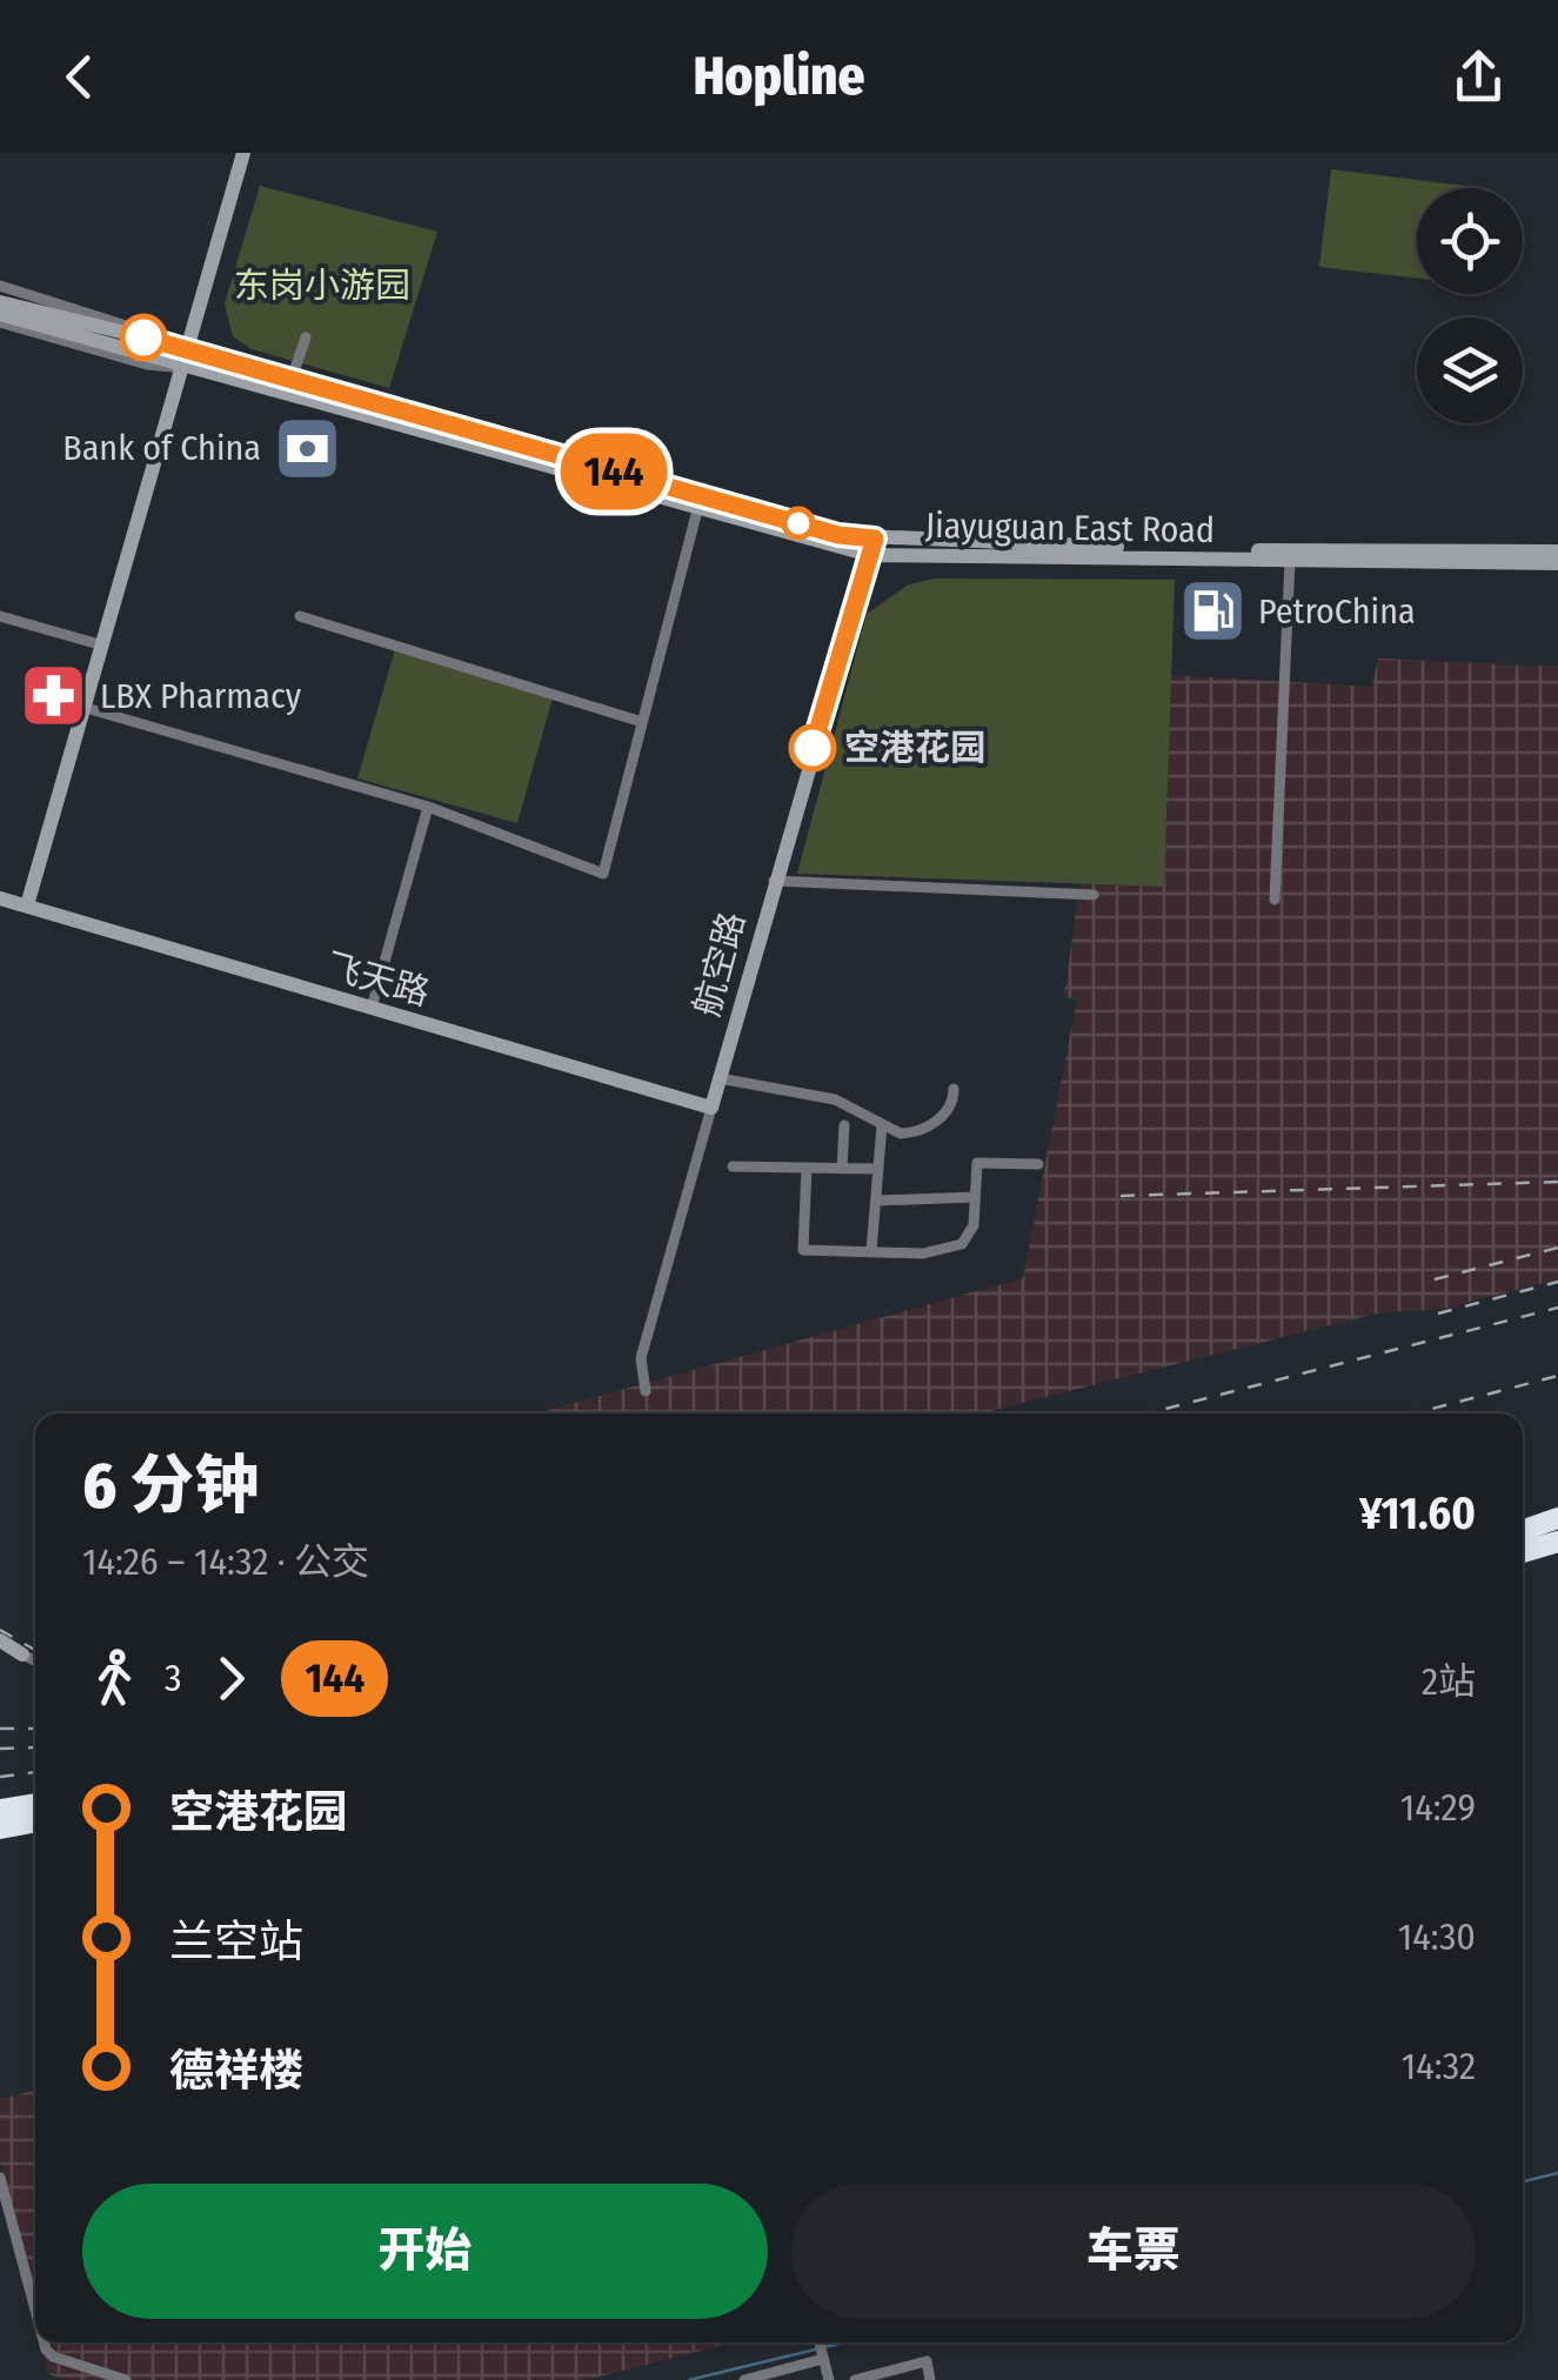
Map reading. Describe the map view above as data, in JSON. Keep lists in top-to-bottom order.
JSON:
{
  "streets": {
    "main road": ["Jiayuguan East Road", "航空路", "飞天路"]
  },
  "crossings": [
    ["Jiayuguan East Road", "航空路"],
    ["航空路", "飞天路"]
  ],
  "parks": ["东岗小游园"],
  "places": {
    "bank": ["Bank of China"],
    "fuel station": ["PetroChina"],
    "pharmacy": ["LBX Pharmacy"],
    "other": ["空港花园"]
  },
  "lines": ["bus line 144"],
  "page": {
    "header": "Hopline",
    "on_map": "144",
    "heading": ["6 分钟", "14:26 – 14:32 · 公交", "¥11.60"],
    "legs": ["3", "144", "2站"],
    "list": [
      {
        "name": "空港花园",
        "value": "14:29"
      },
      {
        "name": "兰空站",
        "value": "14:30"
      },
      {
        "name": "德祥楼",
        "value": "14:32"
      }
    ],
    "buttons": ["开始", "车票"]
  }
}
